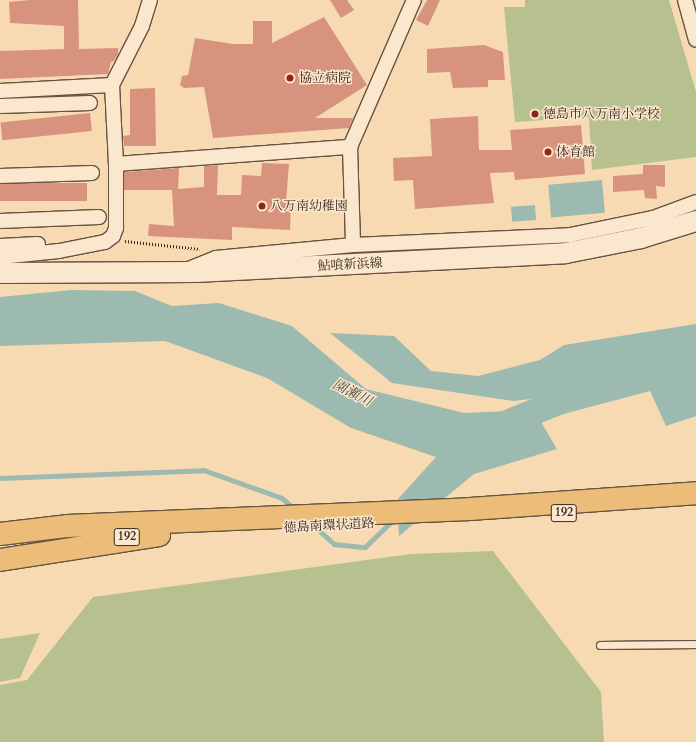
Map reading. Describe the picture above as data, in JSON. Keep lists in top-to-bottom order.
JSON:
{
  "streets": {
    "highway": ["192", "徳島南環状道路"],
    "main road": ["鮎喰新浜線"]
  },
  "crossings": [
    ["192", "徳島南環状道路"]
  ],
  "water": ["園瀬川"],
  "places": [
    "協立病院",
    "徳島市八万南小学校",
    "体育館",
    "八万南幼稚園"
  ]
}
